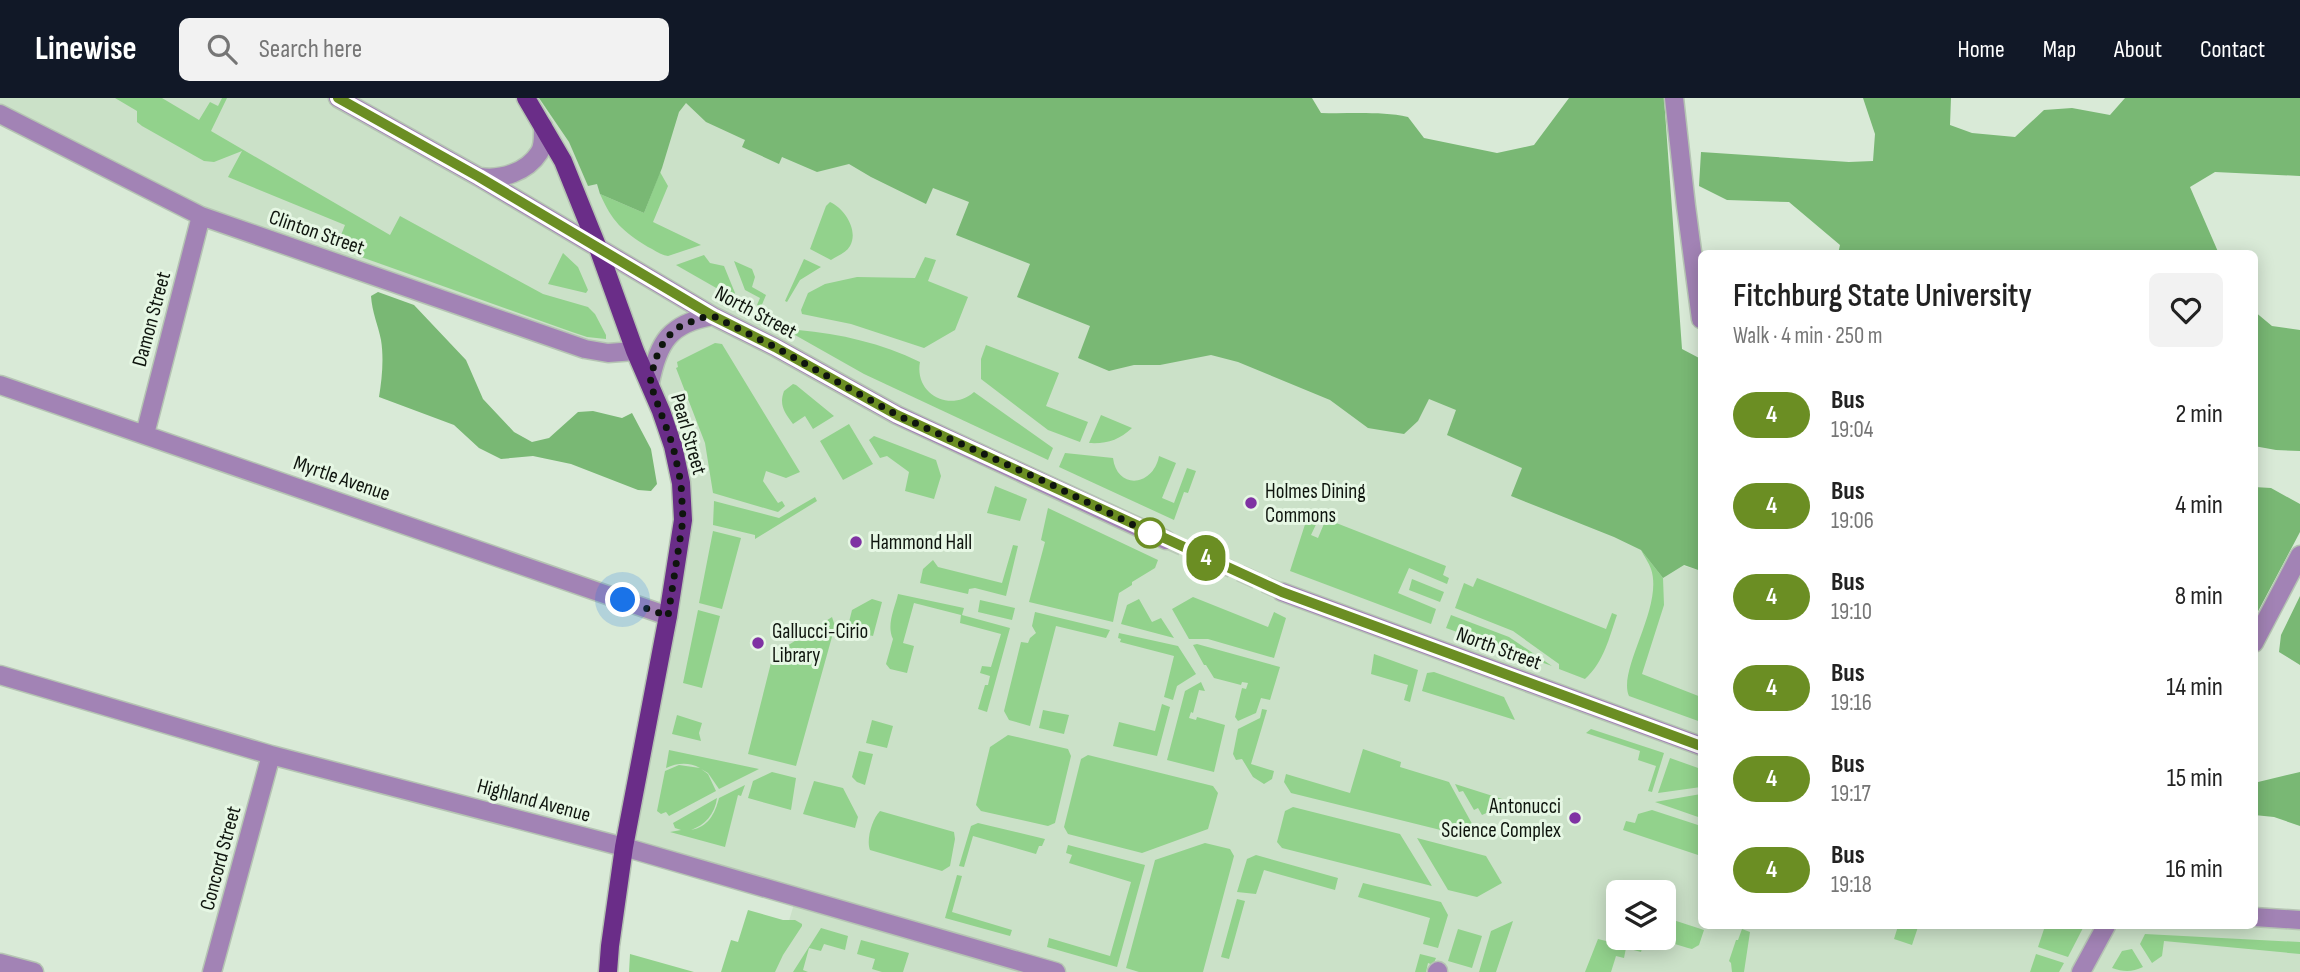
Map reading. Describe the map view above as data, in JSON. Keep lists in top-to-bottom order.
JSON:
{
  "streets": {
    "main road": ["Pearl Street"],
    "street": [
      "Clinton Street",
      "North Street",
      "Damon Street",
      "Myrtle Avenue",
      "Highland Avenue",
      "Concord Street"
    ]
  },
  "crossings": [
    ["Clinton Street", "Damon Street"],
    ["Clinton Street", "Pearl Street"],
    ["North Street", "Pearl Street"],
    ["Damon Street", "Myrtle Avenue"],
    ["Pearl Street", "Myrtle Avenue"],
    ["Pearl Street", "Highland Avenue"],
    ["Highland Avenue", "Concord Street"]
  ],
  "places": [
    "Holmes Dining Commons",
    "Hammond Hall",
    "Gallucci-Cirio Library",
    "Antonucci Science Complex"
  ],
  "lines": ["bus line 4"],
  "page": {
    "header": "Linewise",
    "search": "Search here",
    "nav": [
      "Home",
      "Map",
      "About",
      "Contact"
    ],
    "on_map": "4",
    "heading": ["Fitchburg State University", "Walk · 4 min · 250 m"],
    "list": [
      {
        "mark": "4",
        "name": "Bus",
        "note": "19:04",
        "value": "2 min"
      },
      {
        "mark": "4",
        "name": "Bus",
        "note": "19:06",
        "value": "4 min"
      },
      {
        "mark": "4",
        "name": "Bus",
        "note": "19:10",
        "value": "8 min"
      },
      {
        "mark": "4",
        "name": "Bus",
        "note": "19:16",
        "value": "14 min"
      },
      {
        "mark": "4",
        "name": "Bus",
        "note": "19:17",
        "value": "15 min"
      },
      {
        "mark": "4",
        "name": "Bus",
        "note": "19:18",
        "value": "16 min"
      }
    ]
  }
}
